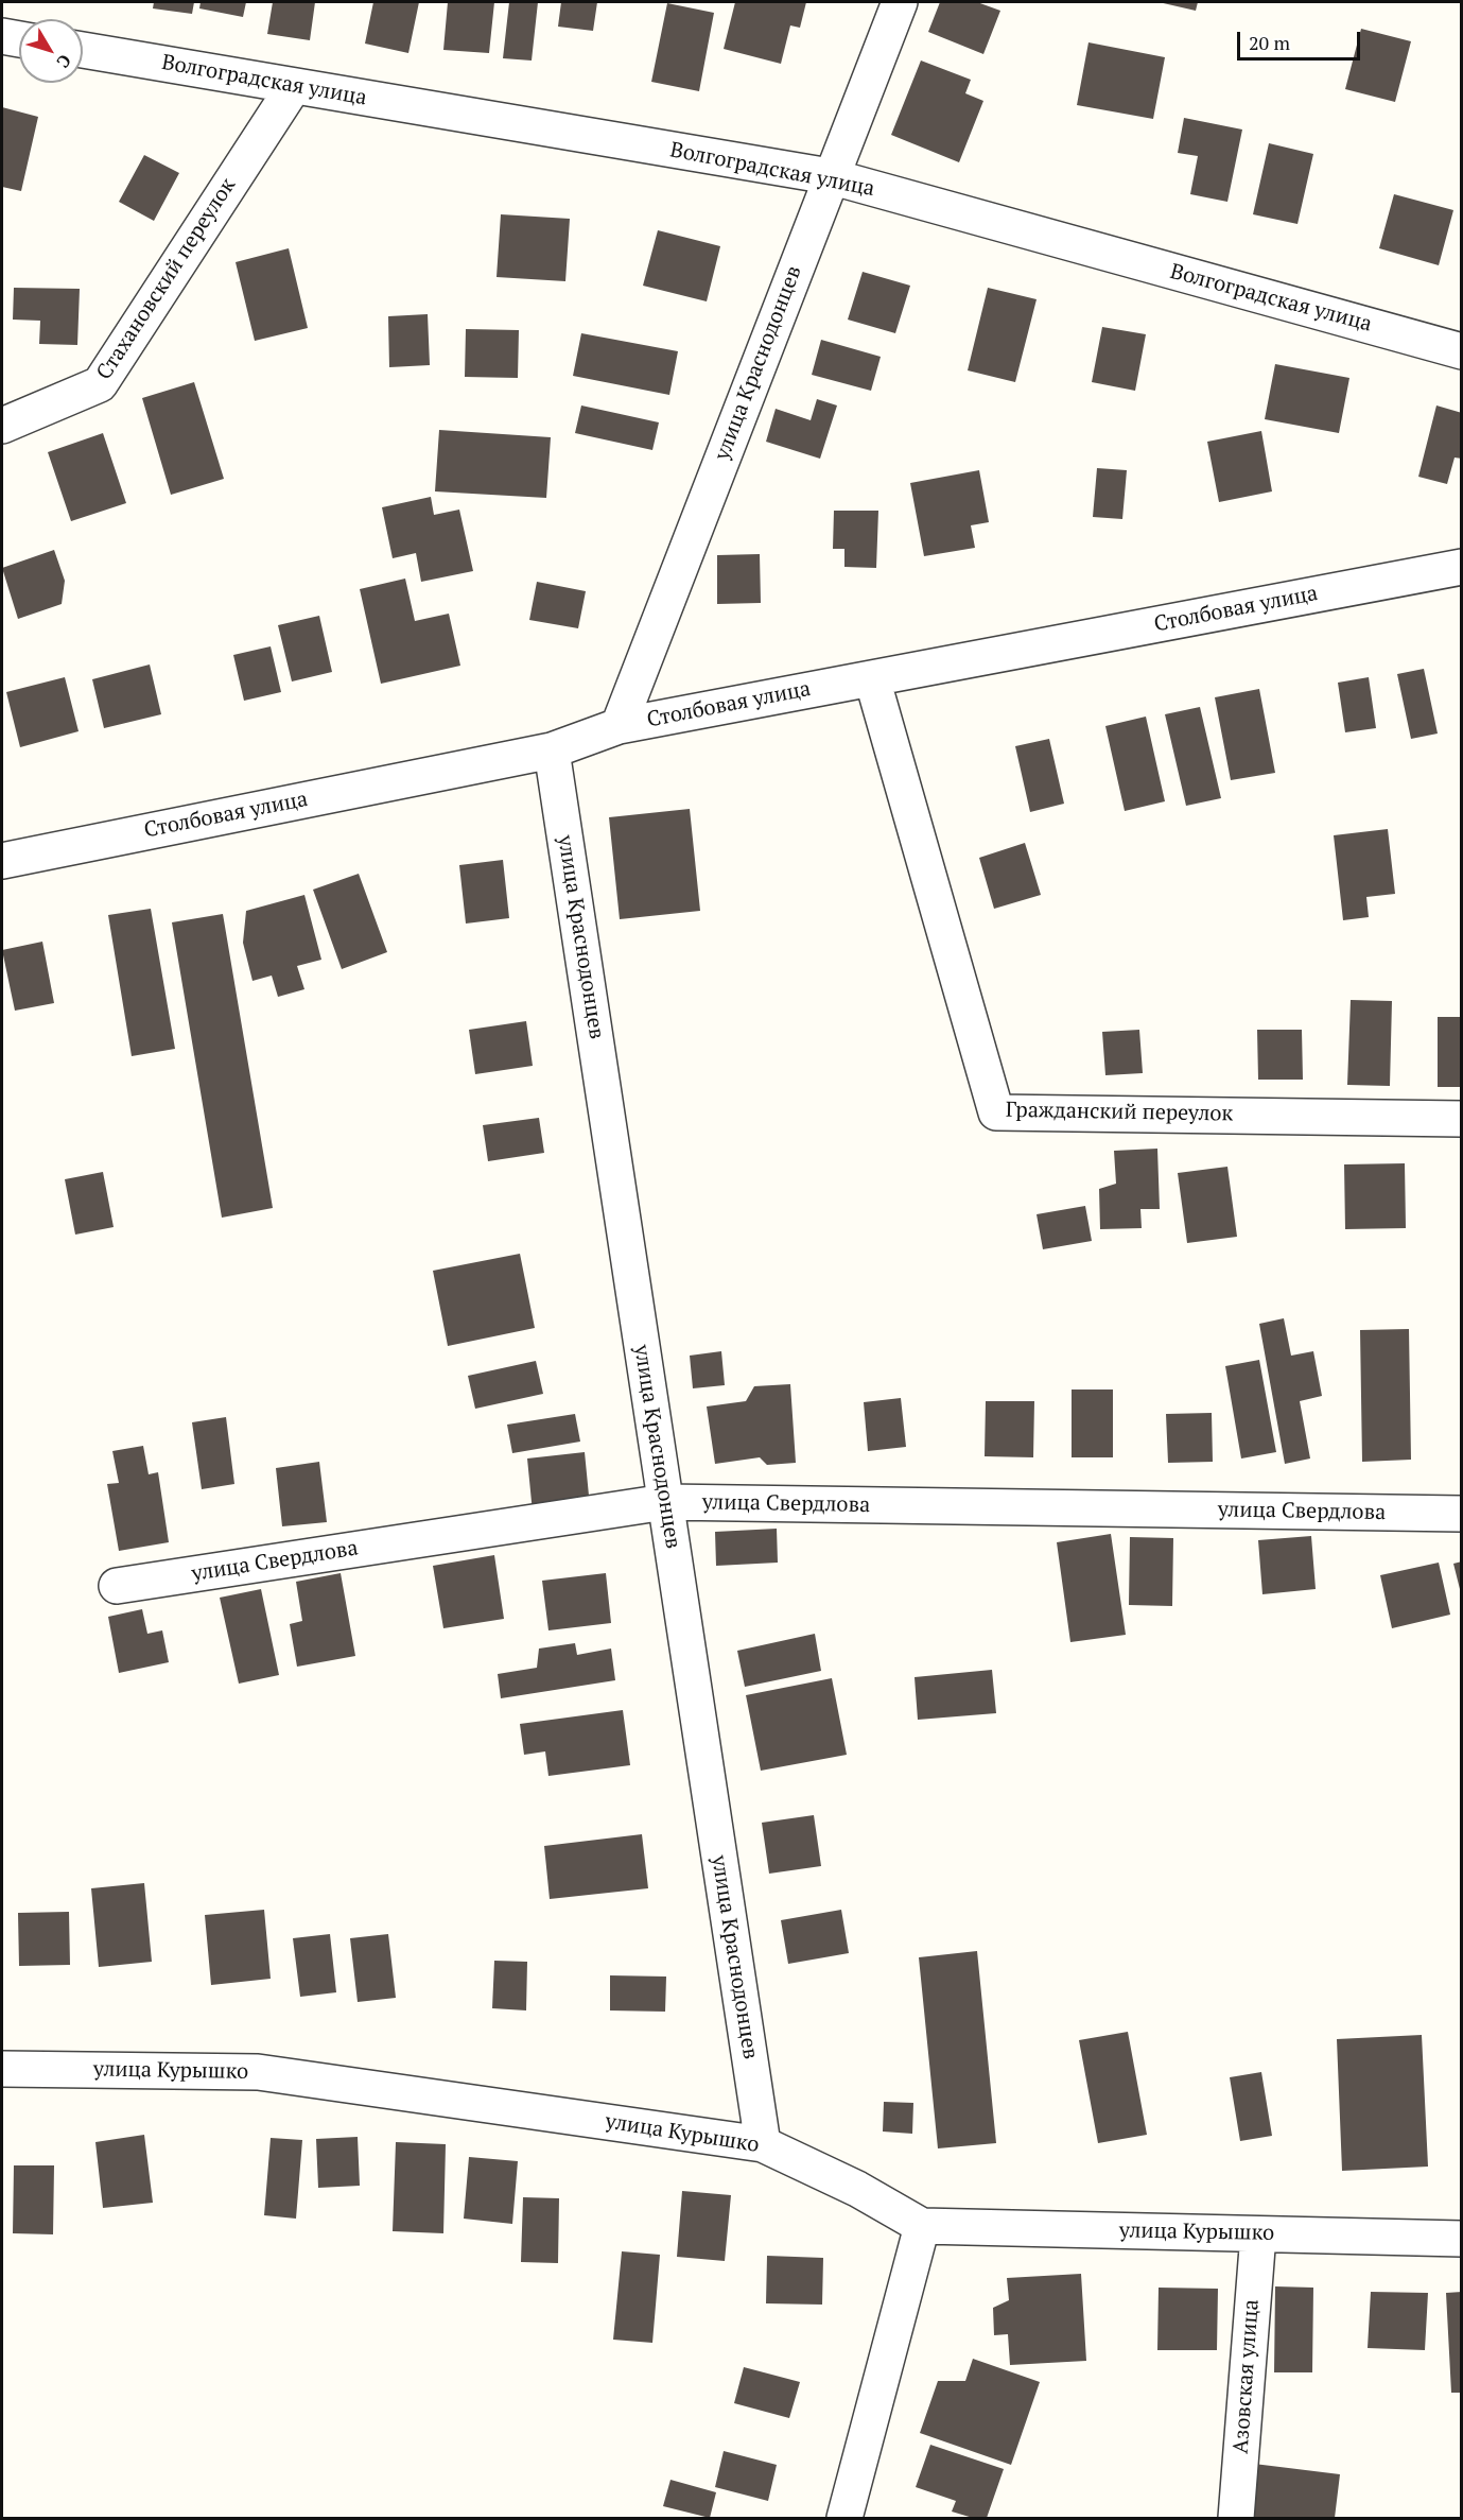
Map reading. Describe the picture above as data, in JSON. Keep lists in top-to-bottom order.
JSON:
{
  "streets": {
    "street": [
      "Волгоградская улица",
      "Стахановский переулок",
      "улица Краснодонцев",
      "Столбовая улица",
      "Гражданский переулок",
      "улица Свердлова",
      "улица Курышко",
      "Азовская улица"
    ]
  },
  "crossings": [
    ["Волгоградская улица", "Стахановский переулок"],
    ["Волгоградская улица", "улица Краснодонцев"],
    ["улица Краснодонцев", "Столбовая улица"],
    ["улица Краснодонцев", "улица Свердлова"],
    ["улица Краснодонцев", "улица Курышко"],
    ["Столбовая улица", "Гражданский переулок"],
    ["улица Курышко", "Азовская улица"]
  ],
  "scale_bar": "20 m",
  "north": "bottom right"
}
